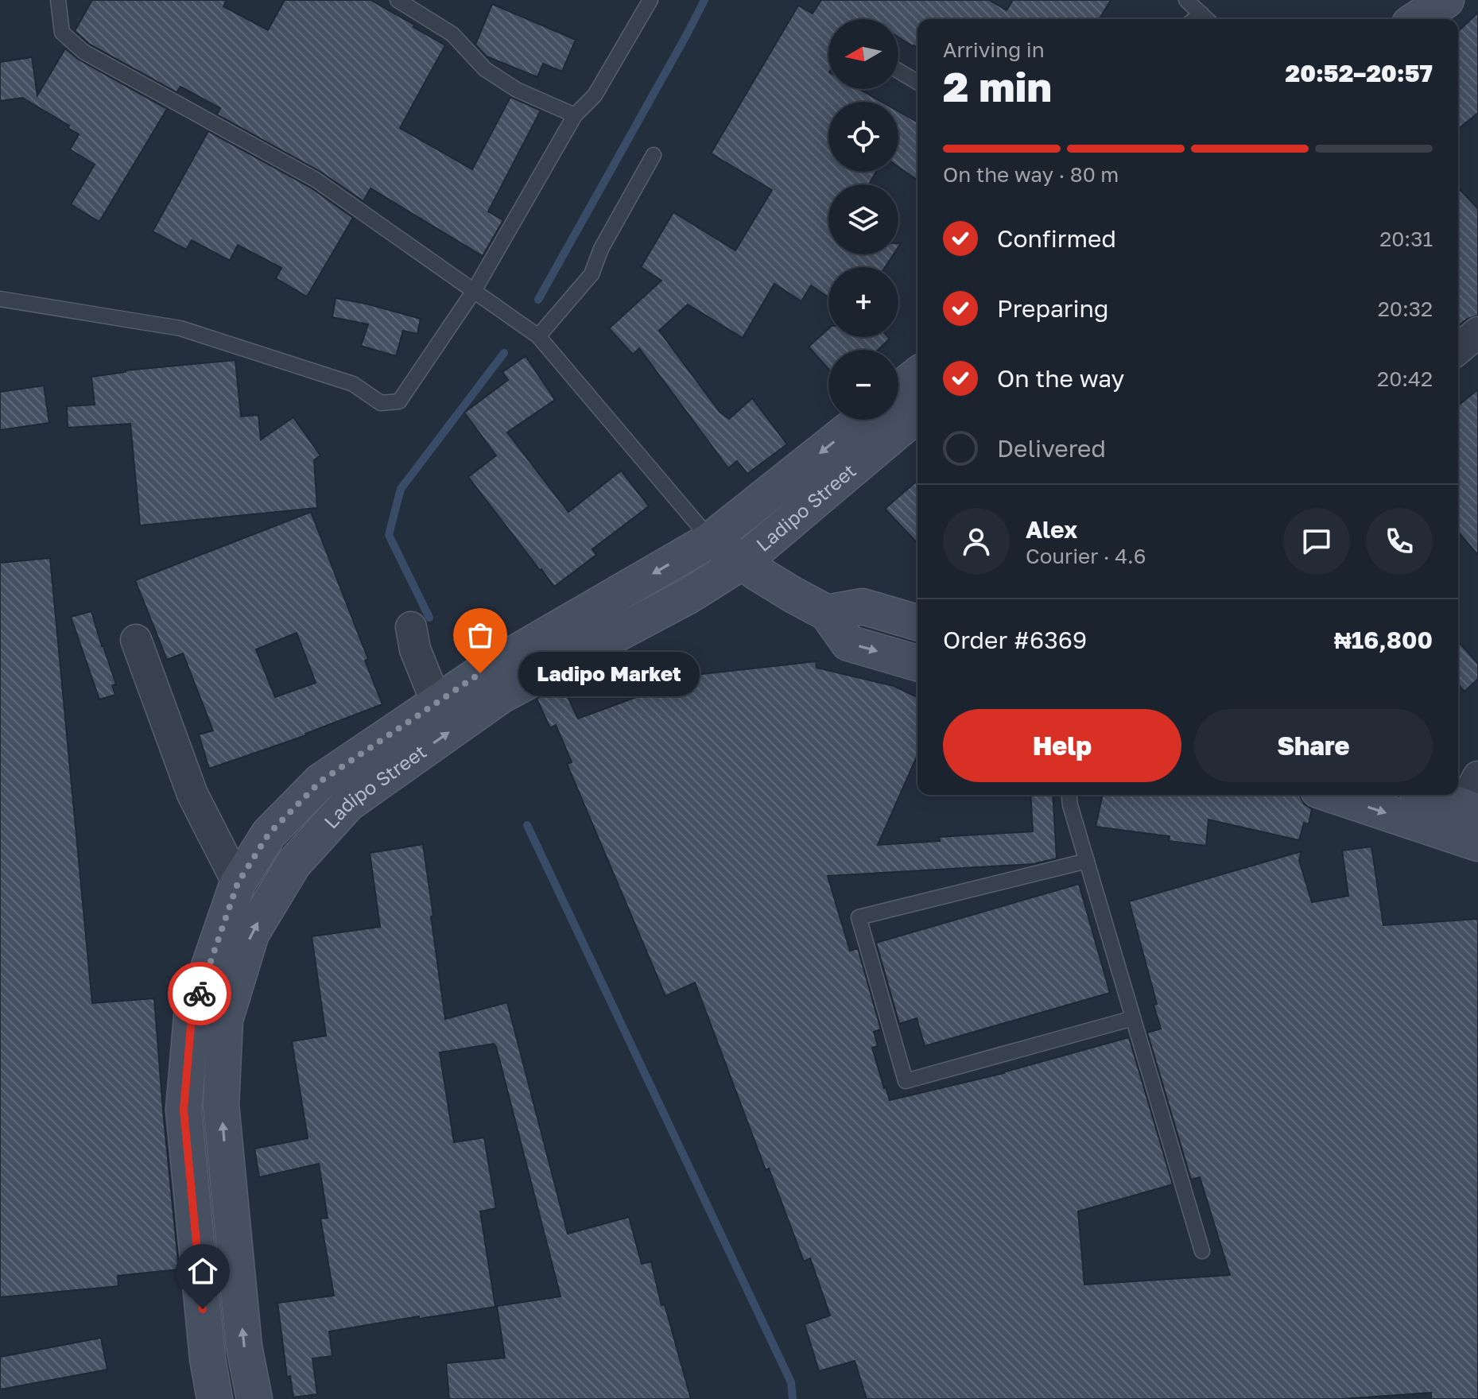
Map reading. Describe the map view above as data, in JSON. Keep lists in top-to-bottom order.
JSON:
{
  "streets": {
    "main road": ["Ladipo Street"]
  },
  "places": ["Ladipo Market"],
  "north": "left",
  "page": {
    "map_buttons": ["+", "−"],
    "heading": ["2 min", "Arriving in", "20:52–20:57"],
    "panel": [
      "Alex",
      "Courier · 4.6",
      "Order #6369",
      "₦16,800"
    ],
    "bar": "On the way · 80 m",
    "list": [
      ["Confirmed", "20:31"],
      ["Preparing", "20:32"],
      ["On the way", "20:42"],
      "Delivered"
    ],
    "bubble": "Ladipo Market",
    "buttons": ["Help", "Share"]
  }
}
